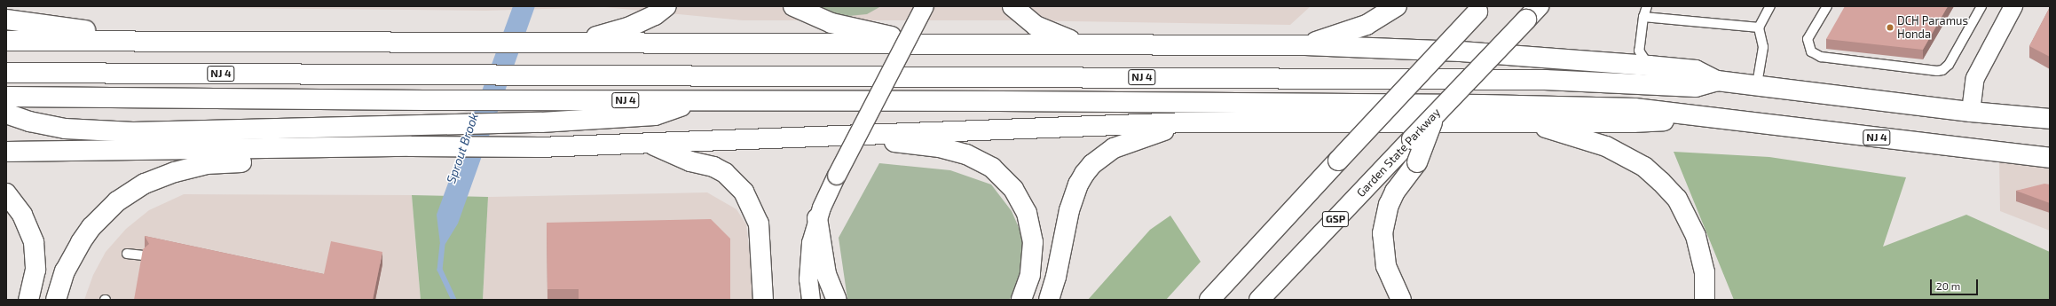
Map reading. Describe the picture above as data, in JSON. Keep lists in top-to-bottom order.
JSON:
{
  "streets": {
    "highway": ["NJ 4", "Garden State Parkway", "GSP"]
  },
  "water": ["Sprout Brook"],
  "places": ["DCH Paramus Honda"],
  "scale_bar": "20 m"
}
